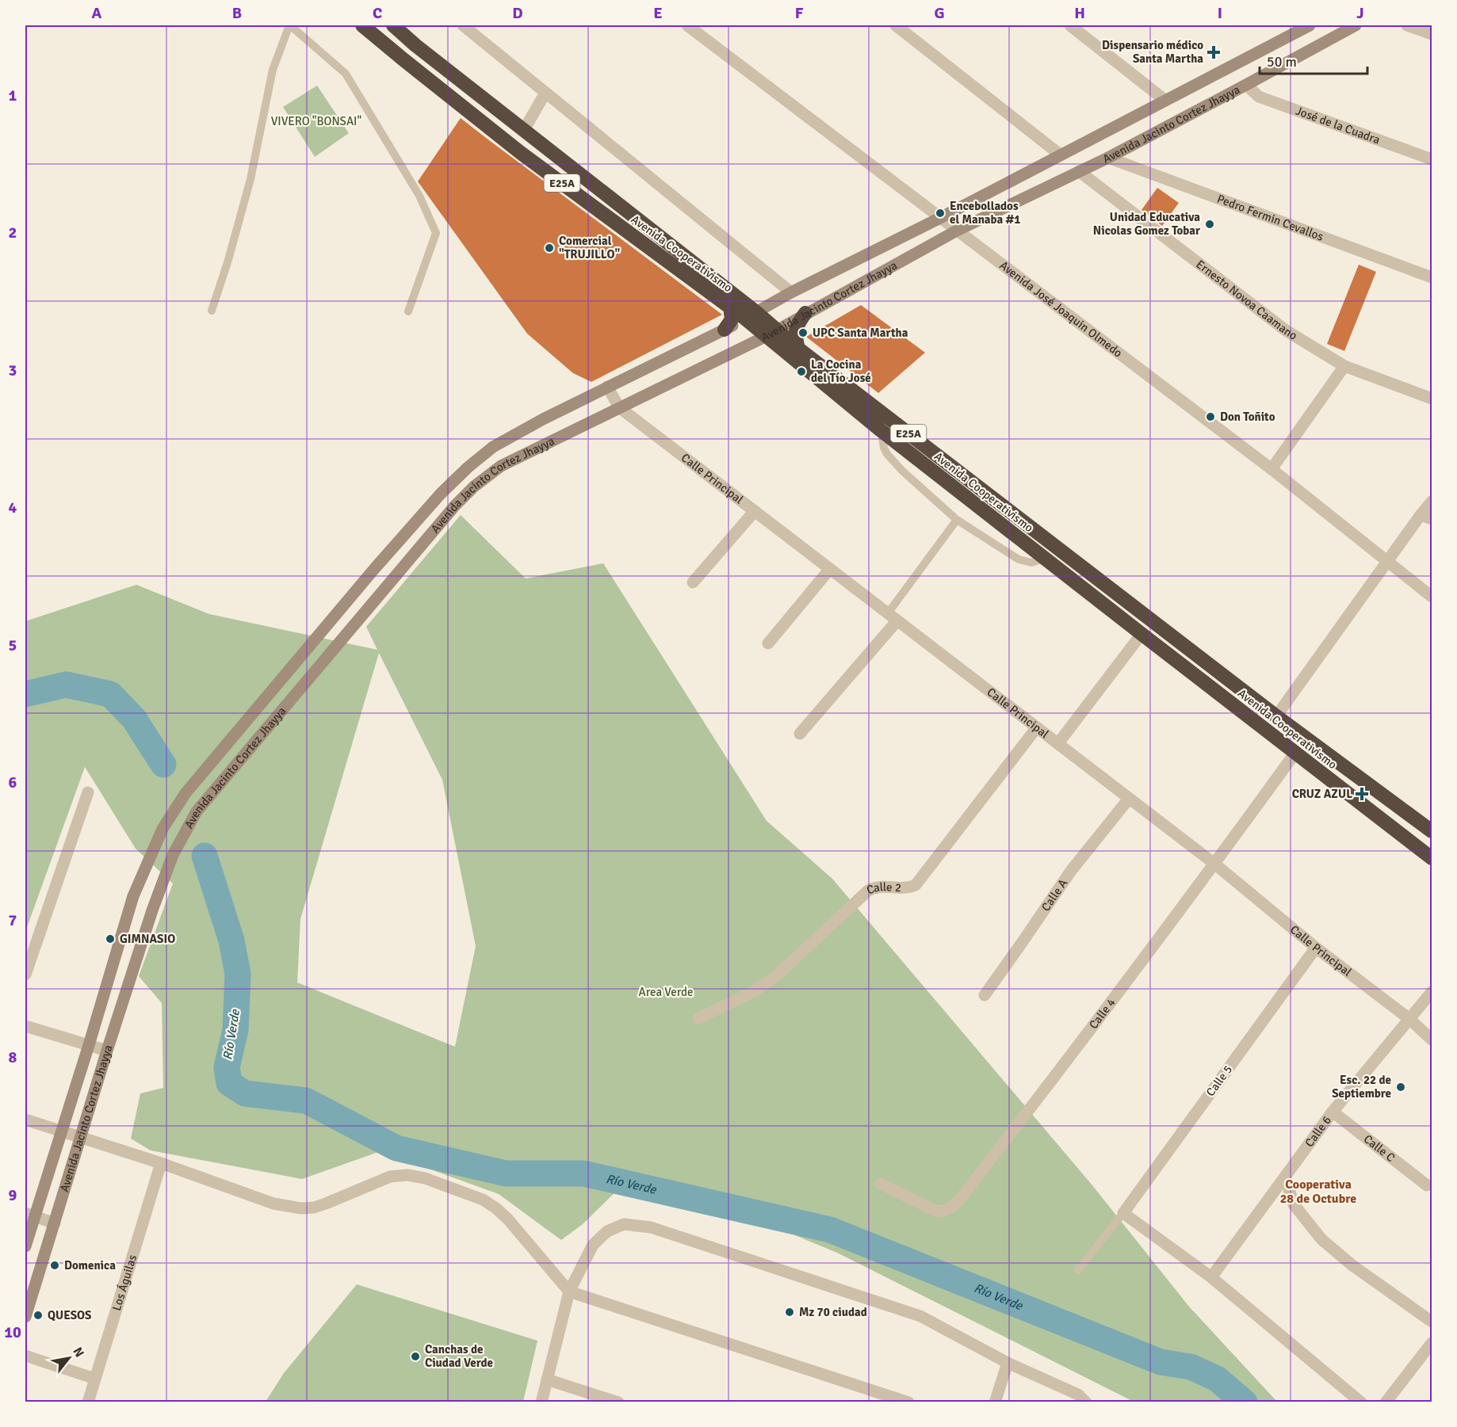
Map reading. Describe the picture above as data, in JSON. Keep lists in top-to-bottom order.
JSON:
{
  "streets": {
    "highway": ["E25A", "Avenida Cooperativismo"],
    "street": [
      "Avenida Jacinto Cortez Jhayya",
      "José de la Cuadra",
      "Pedro Fermin Cevallos",
      "Ernesto Novoa Caamano",
      "Avenida José Joaquin Olmedo",
      "Calle Principal",
      "Calle 2",
      "Calle A",
      "Calle 4",
      "Calle 5",
      "Calle 6",
      "Calle C",
      "Los Águilas"
    ]
  },
  "crossings": [
    ["Avenida Jacinto Cortez Jhayya", "José de la Cuadra"],
    ["Avenida Jacinto Cortez Jhayya", "Pedro Fermin Cevallos"],
    ["Avenida Jacinto Cortez Jhayya", "Avenida Cooperativismo"],
    ["Avenida Jacinto Cortez Jhayya", "Ernesto Novoa Caamano"],
    ["Avenida Jacinto Cortez Jhayya", "Avenida José Joaquin Olmedo"],
    ["Avenida Jacinto Cortez Jhayya", "Calle Principal"],
    ["Avenida Cooperativismo", "Calle 4"],
    ["Calle Principal", "Calle 2"],
    ["Calle Principal", "Calle A"],
    ["Calle Principal", "Calle 4"],
    ["Calle Principal", "Calle 5"],
    ["Calle Principal", "Calle 6"],
    ["Calle 6", "Calle C"]
  ],
  "districts": ["Cooperativa 28 de Octubre"],
  "water": ["Río Verde"],
  "parks": ["VIVERO \"BONSAI\"", "Area Verde"],
  "places": {
    "health": ["Dispensario médico Santa Martha", "CRUZ AZUL"],
    "other": [
      "Encebollados el Manaba #1",
      "Unidad Educativa Nicolas Gomez Tobar",
      "Comercial \"TRUJILLO\"",
      "UPC Santa Martha",
      "La Cocina del Tío José",
      "Don Toñito",
      "GIMNASIO",
      "Esc. 22 de Septiembre",
      "Domenica",
      "Mz 70 ciudad",
      "QUESOS",
      "Canchas de Ciudad Verde"
    ]
  },
  "scale_bar": "50 m",
  "north": "top right",
  "grid": {
    "columns": [
      "A",
      "B",
      "C",
      "D",
      "E",
      "F",
      "G",
      "H",
      "I",
      "J"
    ],
    "rows": [
      "1",
      "2",
      "3",
      "4",
      "5",
      "6",
      "7",
      "8",
      "9",
      "10"
    ]
  }
}
